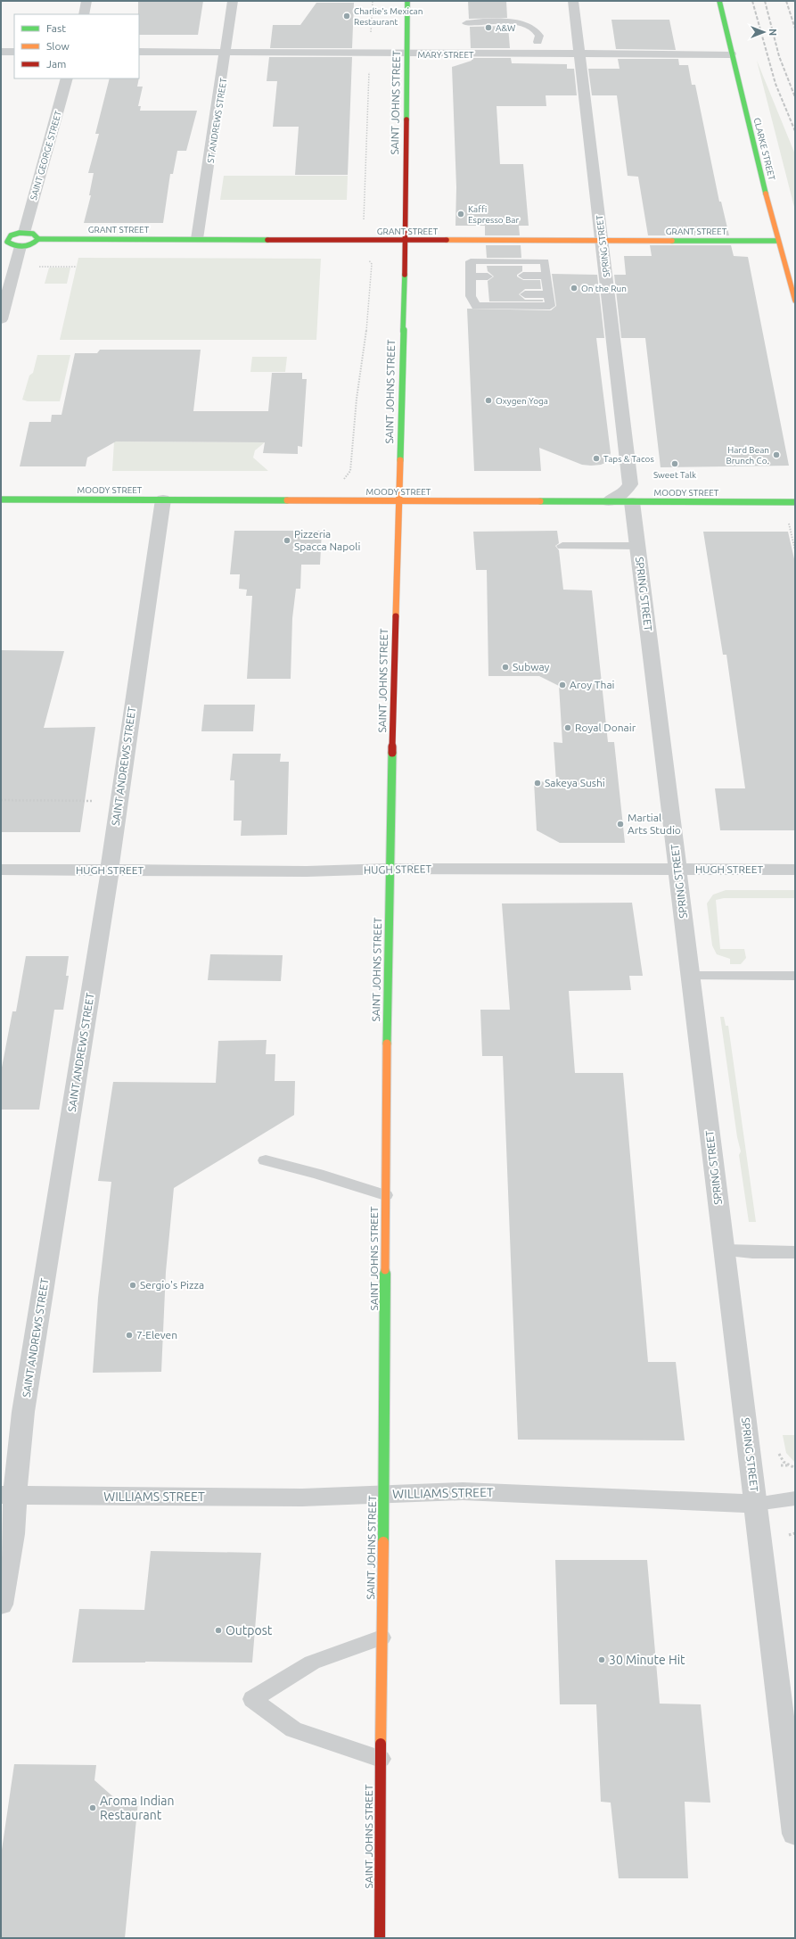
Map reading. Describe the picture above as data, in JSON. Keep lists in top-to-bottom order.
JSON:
{
  "streets": {
    "main road": [
      "SAINT JOHNS STREET",
      "CLARKE STREET",
      "GRANT STREET",
      "MOODY STREET"
    ],
    "street": [
      "MARY STREET",
      "ST ANDREWS STREET",
      "SAINT GEORGE STREET",
      "SPRING STREET",
      "SAINT ANDREWS STREET",
      "HUGH STREET",
      "WILLIAMS STREET"
    ]
  },
  "crossings": [
    ["MARY STREET", "SAINT JOHNS STREET"],
    ["MARY STREET", "ST ANDREWS STREET"],
    ["MARY STREET", "CLARKE STREET"],
    ["MARY STREET", "SPRING STREET"],
    ["SAINT JOHNS STREET", "GRANT STREET"],
    ["SAINT JOHNS STREET", "MOODY STREET"],
    ["SAINT JOHNS STREET", "HUGH STREET"],
    ["SAINT JOHNS STREET", "WILLIAMS STREET"],
    ["ST ANDREWS STREET", "GRANT STREET"],
    ["CLARKE STREET", "GRANT STREET"],
    ["GRANT STREET", "SPRING STREET"],
    ["SPRING STREET", "MOODY STREET"],
    ["SPRING STREET", "HUGH STREET"],
    ["SPRING STREET", "WILLIAMS STREET"],
    ["MOODY STREET", "SAINT ANDREWS STREET"],
    ["SAINT ANDREWS STREET", "HUGH STREET"],
    ["SAINT ANDREWS STREET", "WILLIAMS STREET"]
  ],
  "places": [
    "Charlie's Mexican Restaurant",
    "A&W",
    "Kaffi Espresso Bar",
    "On the Run",
    "Oxygen Yoga",
    "Hard Bean Brunch Co.",
    "Taps & Tacos",
    "Sweet Talk",
    "Pizzeria Spacca Napoli",
    "Subway",
    "Aroy Thai",
    "Royal Donair",
    "Sakeya Sushi",
    "Martial Arts Studio",
    "Sergio's Pizza",
    "7-Eleven",
    "Outpost",
    "30 Minute Hit",
    "Aroma Indian Restaurant"
  ],
  "legend": ["Fast", "Slow", "Jam"],
  "north": "right"
}
